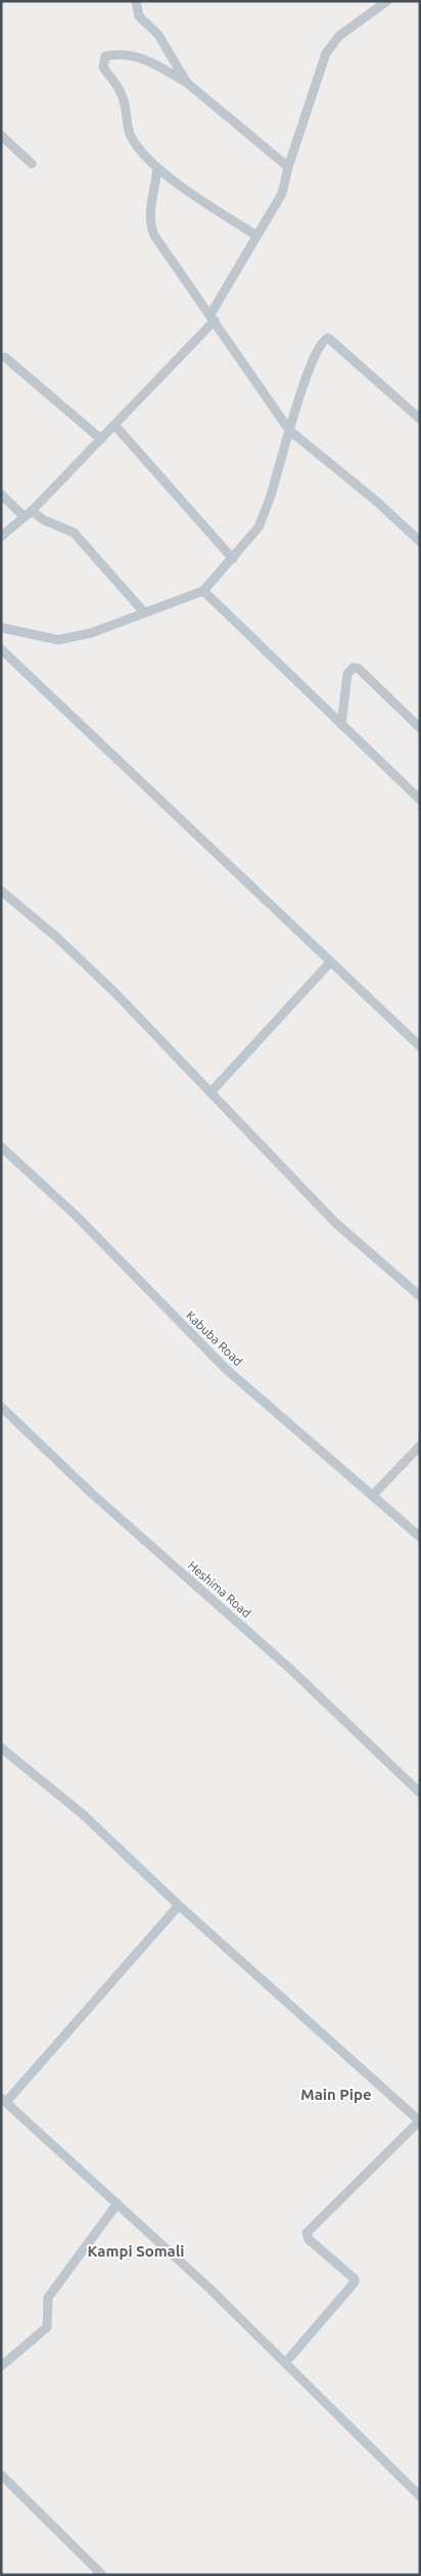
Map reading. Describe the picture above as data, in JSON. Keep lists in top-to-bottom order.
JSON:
{
  "streets": {
    "street": ["Kabuba Road", "Heshima Road"]
  },
  "districts": ["Main Pipe", "Kampi Somali"]
}
